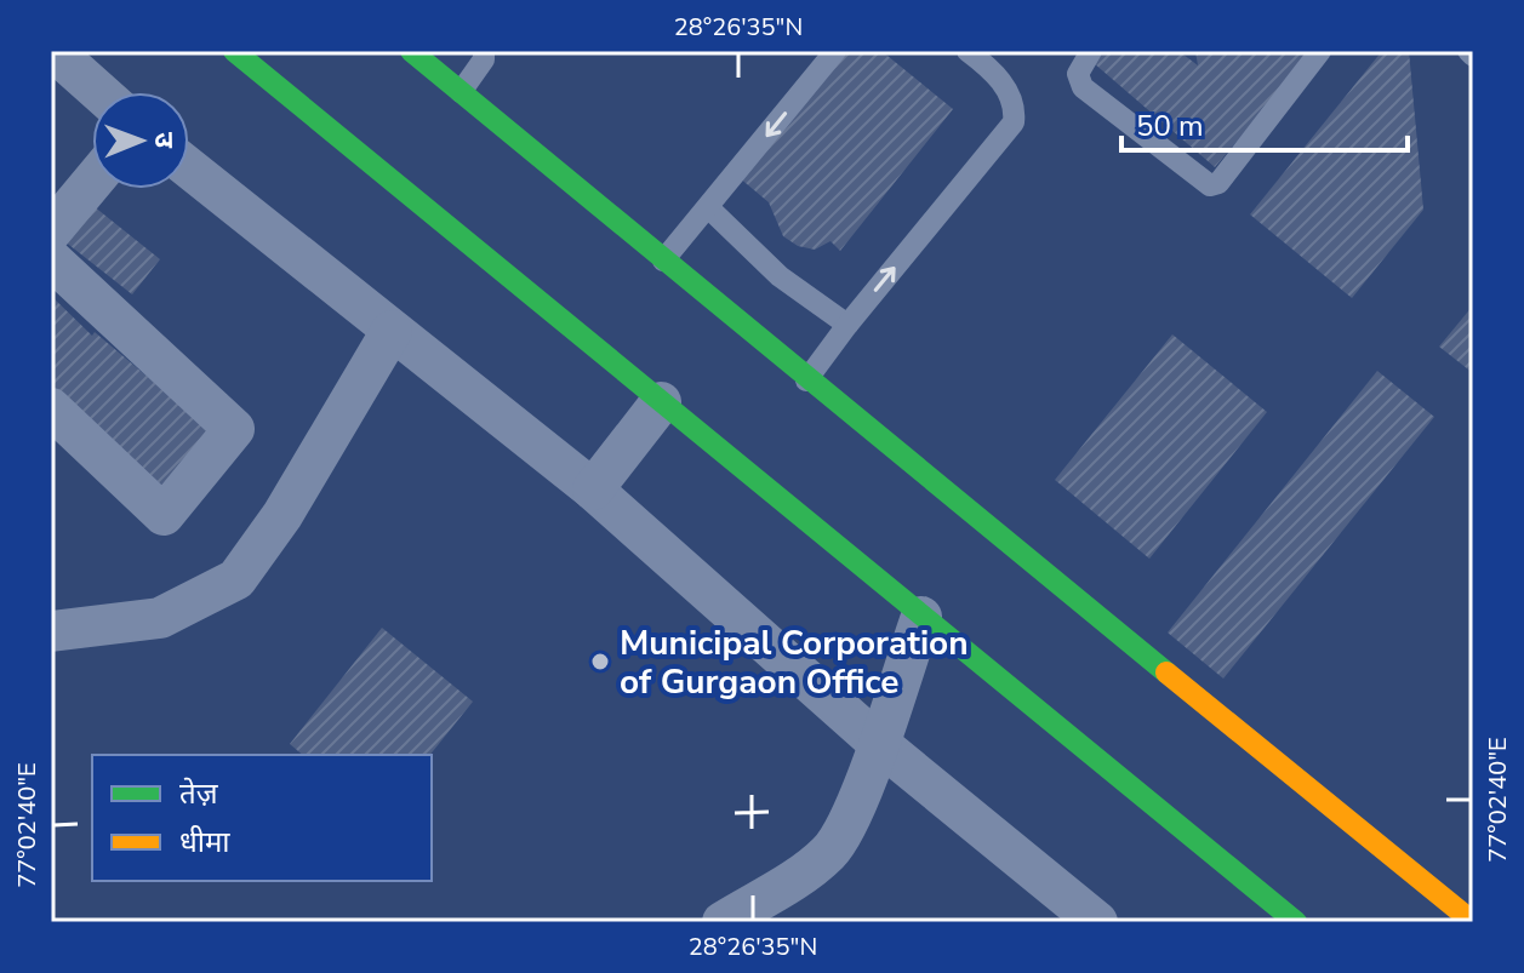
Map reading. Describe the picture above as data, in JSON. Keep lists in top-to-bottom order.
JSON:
{
  "places": ["Municipal Corporation of Gurgaon Office"],
  "legend": ["तेज़", "धीमा"],
  "scale_bar": "50 m",
  "north": "right",
  "coordinates": ["28°26'35\"N", "77°02'40\"E"]
}
